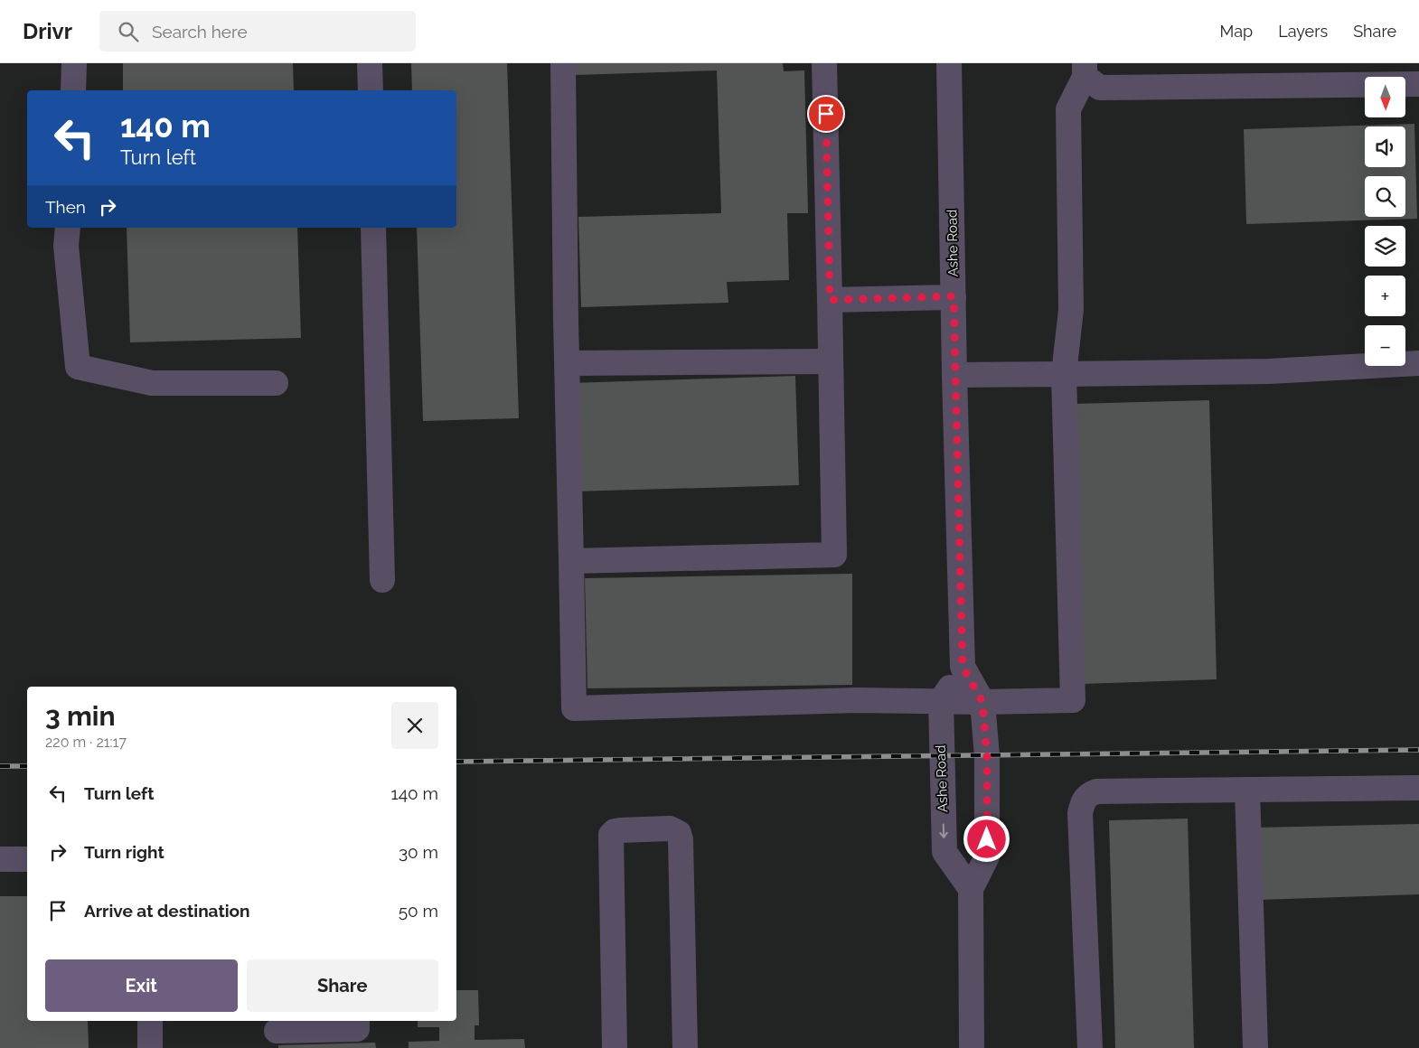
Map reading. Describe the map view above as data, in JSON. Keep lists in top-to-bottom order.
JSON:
{
  "streets": {
    "street": ["Ashe Road"]
  },
  "north": "bottom",
  "page": {
    "header": "Drivr",
    "search": "Search here",
    "nav": ["Map", "Layers", "Share"],
    "map_buttons": ["+", "−"],
    "turn": ["140 m", "Turn left"],
    "then": "Then",
    "heading": ["3 min", "220 m · 21:17"],
    "list": [
      {
        "name": "Turn left",
        "value": "140 m"
      },
      {
        "name": "Turn right",
        "value": "30 m"
      },
      {
        "name": "Arrive at destination",
        "value": "50 m"
      }
    ],
    "buttons": ["Exit", "Share"]
  }
}
